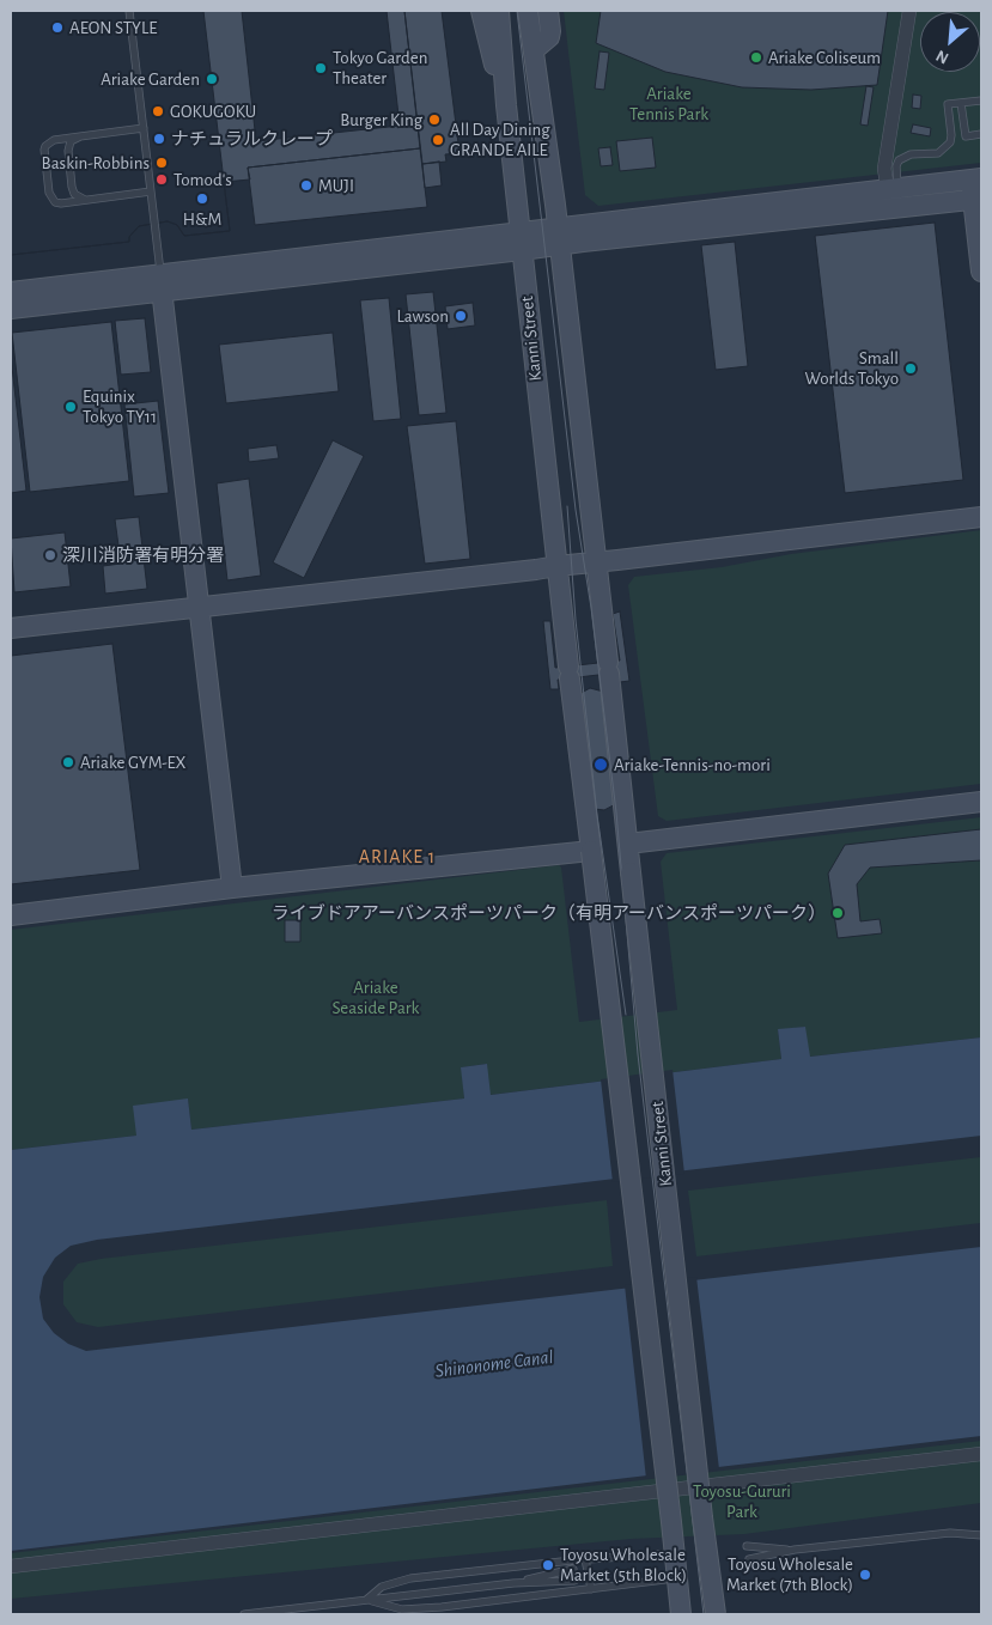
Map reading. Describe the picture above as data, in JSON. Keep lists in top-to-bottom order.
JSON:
{
  "streets": {
    "street": ["Kanni Street"]
  },
  "districts": ["ARIAKE 1"],
  "water": ["Shinonome Canal"],
  "parks": ["Ariake Tennis Park", "Ariake Seaside Park", "Toyosu-Gururi Park"],
  "places": [
    "AEON STYLE",
    "Ariake Coliseum",
    "Tokyo Garden Theater",
    "Ariake Garden",
    "GOKUGOKU",
    "Burger King",
    "ナチュラルクレープ",
    "All Day Dining GRANDE AILE",
    "Baskin-Robbins",
    "Tomod's",
    "MUJI",
    "H&M",
    "Lawson",
    "Small Worlds Tokyo",
    "Equinix Tokyo TY11",
    "深川消防署有明分署",
    "Ariake GYM-EX",
    "Ariake-Tennis-no-mori",
    "ライブドアアーバンスポーツパーク（有明アーバンスポーツパーク）",
    "Toyosu Wholesale Market (5th Block)",
    "Toyosu Wholesale Market (7th Block)"
  ],
  "north": "bottom left"
}
